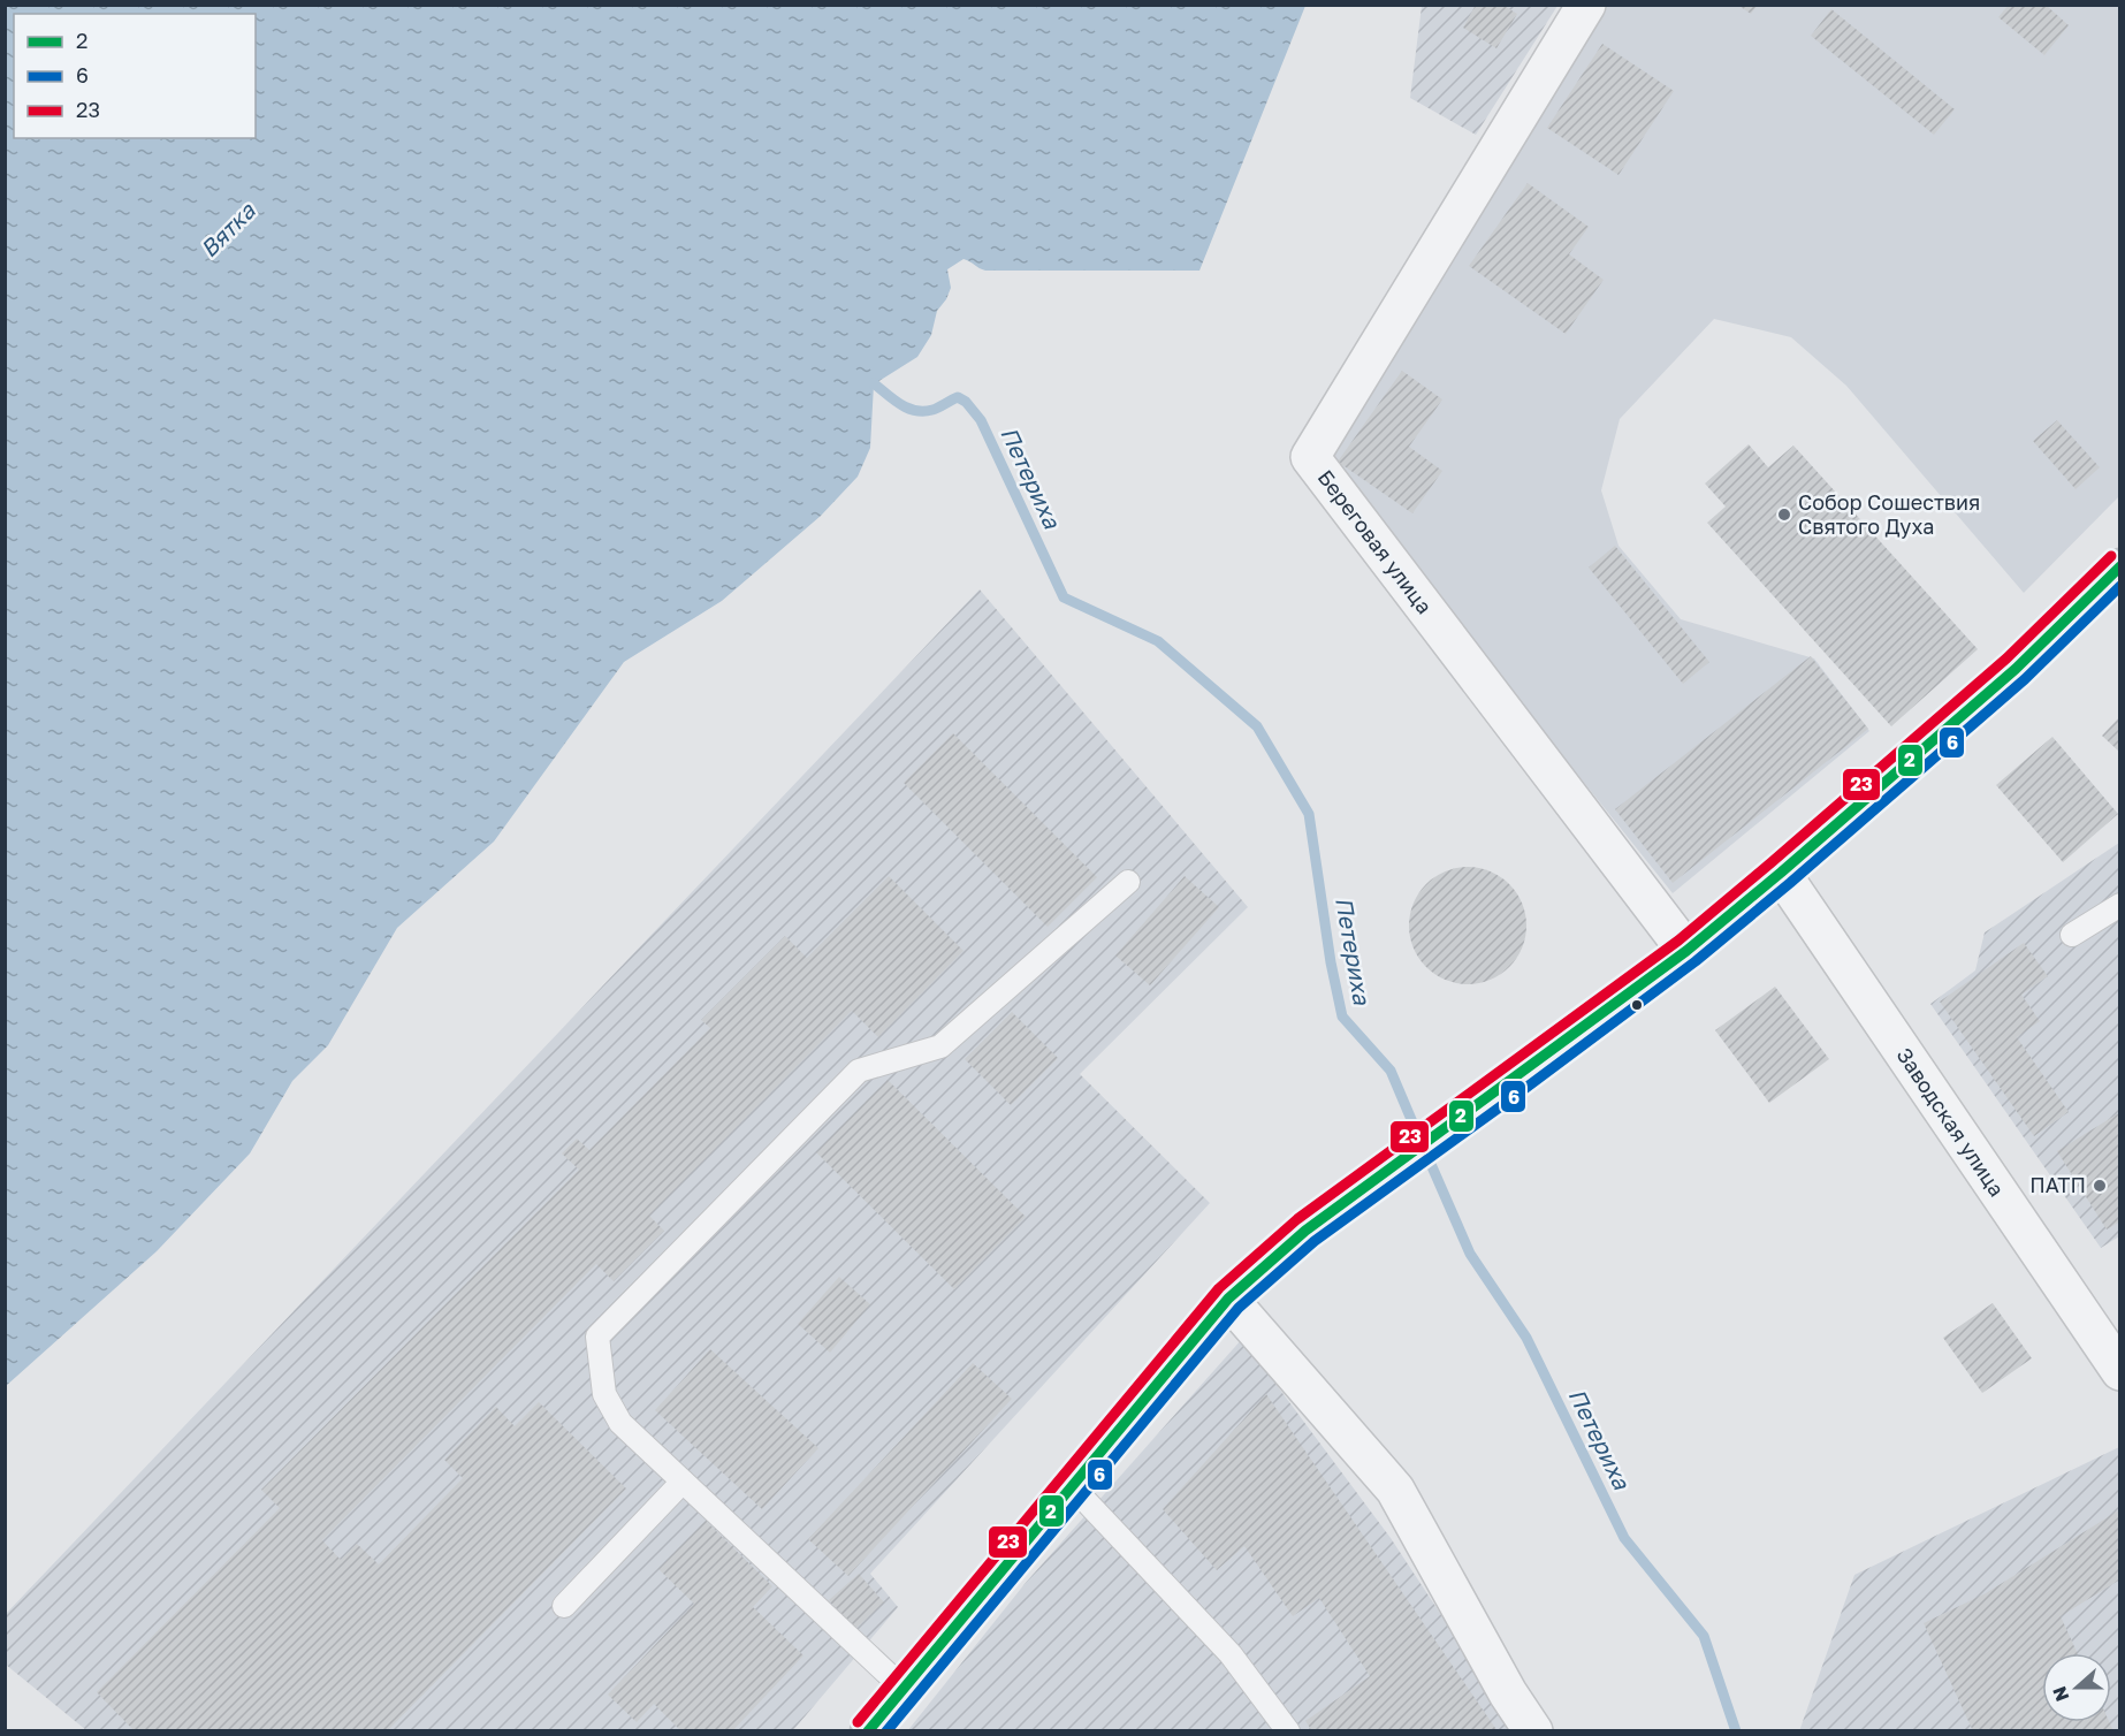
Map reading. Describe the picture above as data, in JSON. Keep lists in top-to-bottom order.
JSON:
{
  "streets": {
    "street": ["Береговая улица", "Заводская улица"]
  },
  "water": ["Вятка", "Петериха"],
  "places": ["Собор Сошествия Святого Духа", "ПАТП"],
  "lines": ["transit line 23", "transit line 2", "transit line 6"],
  "legend": ["2", "6", "23"],
  "north": "left"
}
